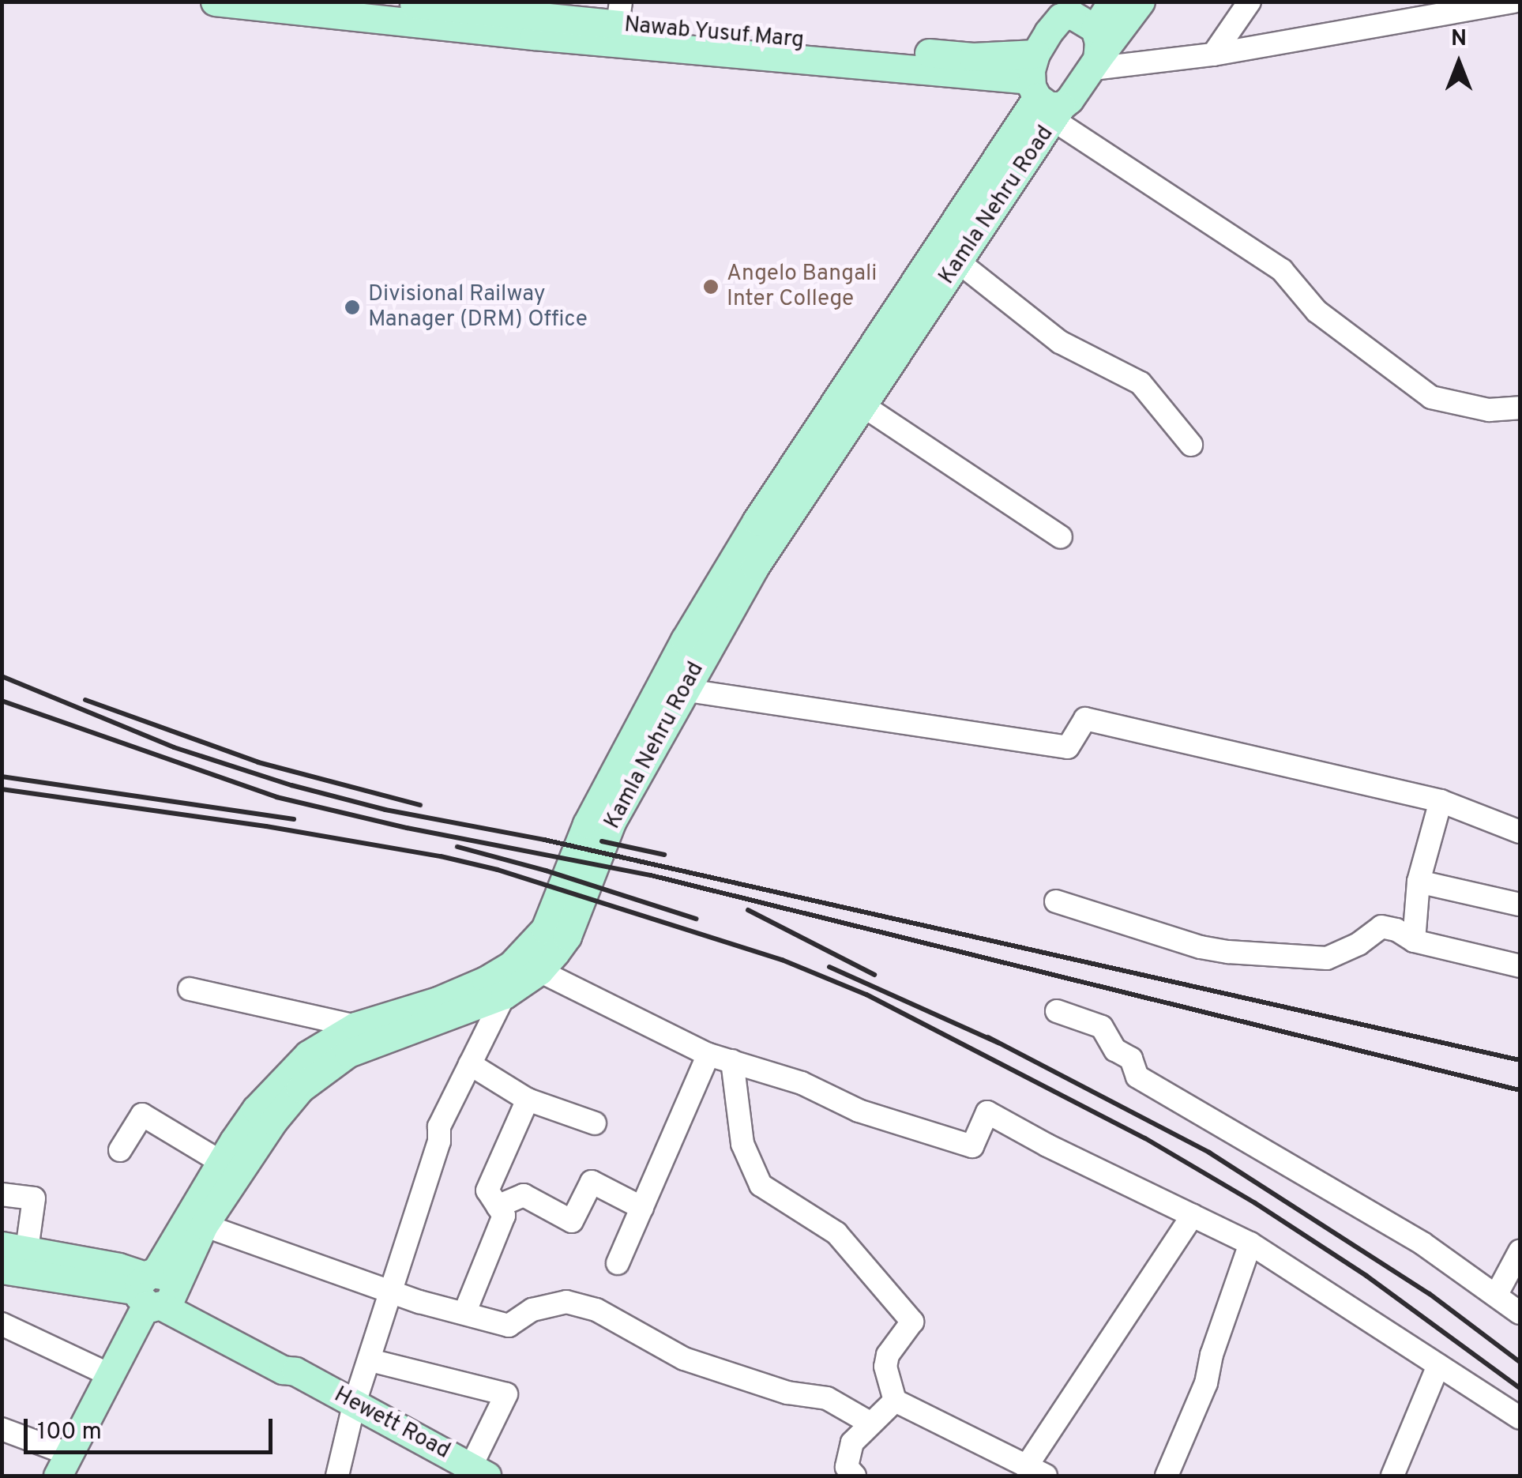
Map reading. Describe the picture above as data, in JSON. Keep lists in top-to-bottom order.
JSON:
{
  "streets": {
    "main road": ["Nawab Yusuf Marg", "Kamla Nehru Road", "Hewett Road"]
  },
  "crossings": [
    ["Nawab Yusuf Marg", "Kamla Nehru Road"],
    ["Kamla Nehru Road", "Hewett Road"]
  ],
  "places": ["Angelo Bangali Inter College", "Divisional Railway Manager (DRM) Office"],
  "scale_bar": "100 m",
  "north": "top"
}
